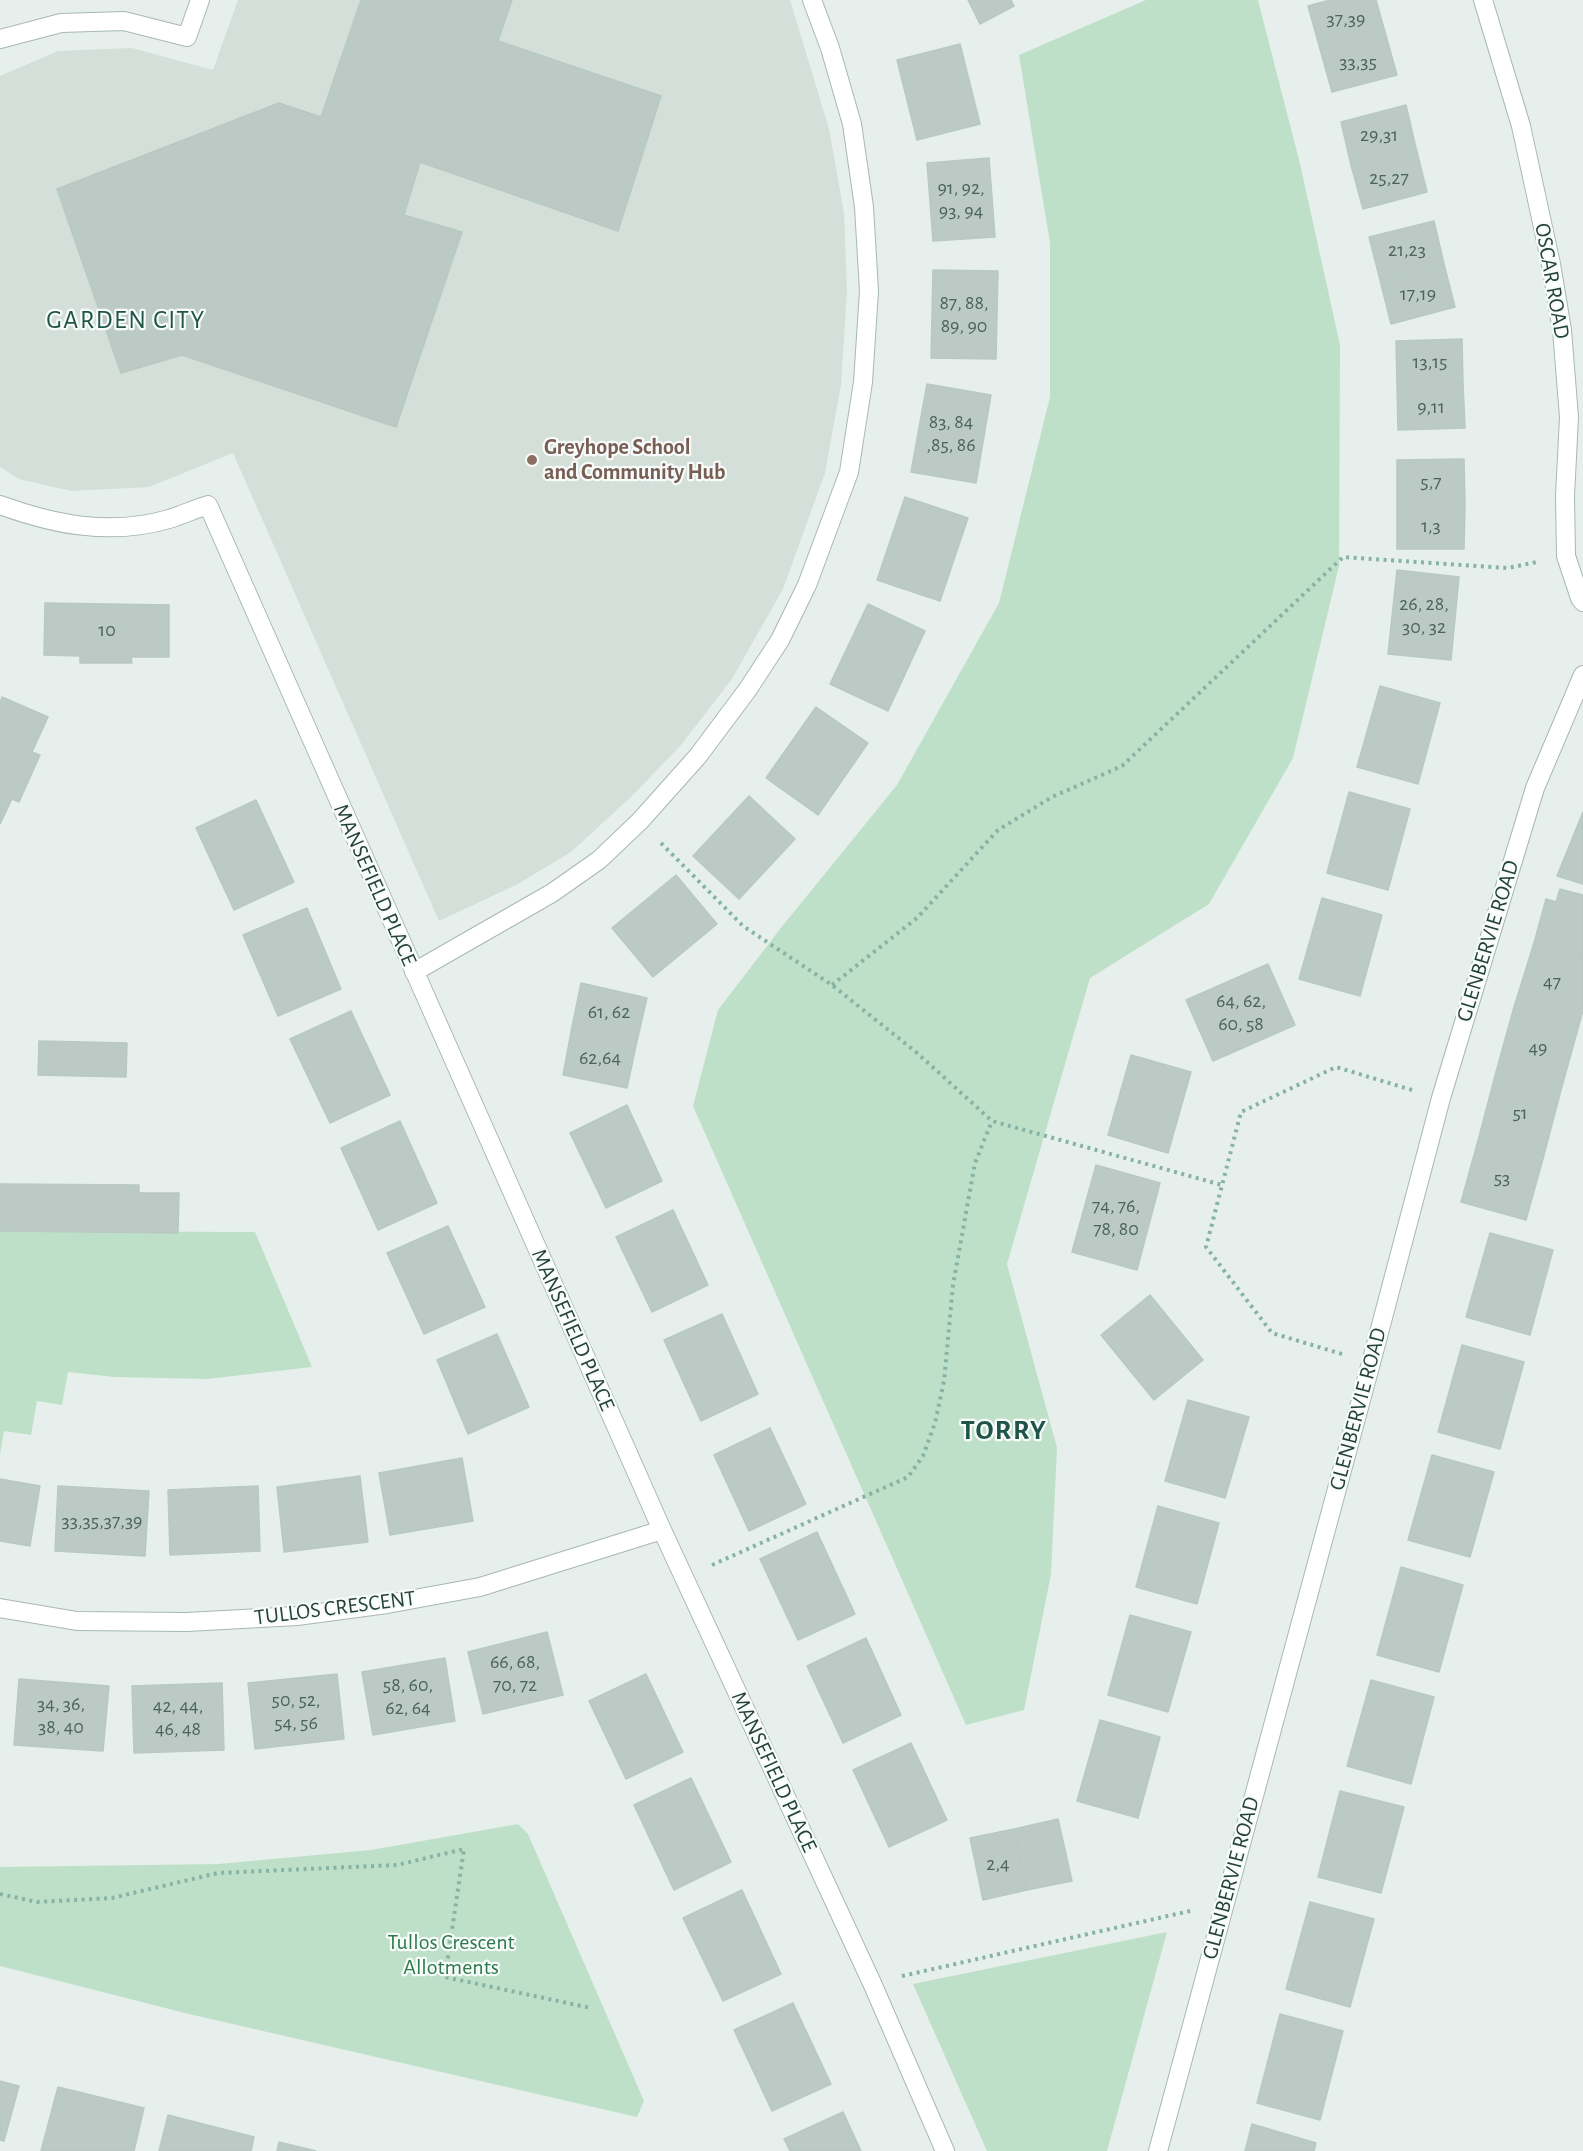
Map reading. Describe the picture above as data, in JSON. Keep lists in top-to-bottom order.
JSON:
{
  "streets": {
    "street": [
      "OSCAR ROAD",
      "MANSEFIELD PLACE",
      "GLENBERVIE ROAD",
      "TULLOS CRESCENT"
    ]
  },
  "crossings": [
    ["MANSEFIELD PLACE", "TULLOS CRESCENT"]
  ],
  "districts": ["GARDEN CITY", "TORRY"],
  "parks": ["Tullos Crescent Allotments"],
  "places": ["Greyhope School and Community Hub"],
  "house_numbers": [
    "37,39",
    "33,35",
    "29,31",
    "25,27",
    "91, 92, 93, 94",
    "21,23",
    "17,19",
    "87, 88, 89, 90",
    "13,15",
    "9,11",
    "83, 84 ,85, 86",
    "5,7",
    "1,3",
    "26, 28, 30, 32",
    "10",
    "47",
    "64, 62, 60, 58",
    "61, 62",
    "49",
    "62,64",
    "51",
    "53",
    "74, 76, 78, 80",
    "33,35,37,39",
    "66, 68, 70, 72",
    "58, 60, 62, 64",
    "50, 52, 54, 56",
    "34, 36, 38, 40",
    "42, 44, 46, 48",
    "2,4"
  ]
}
